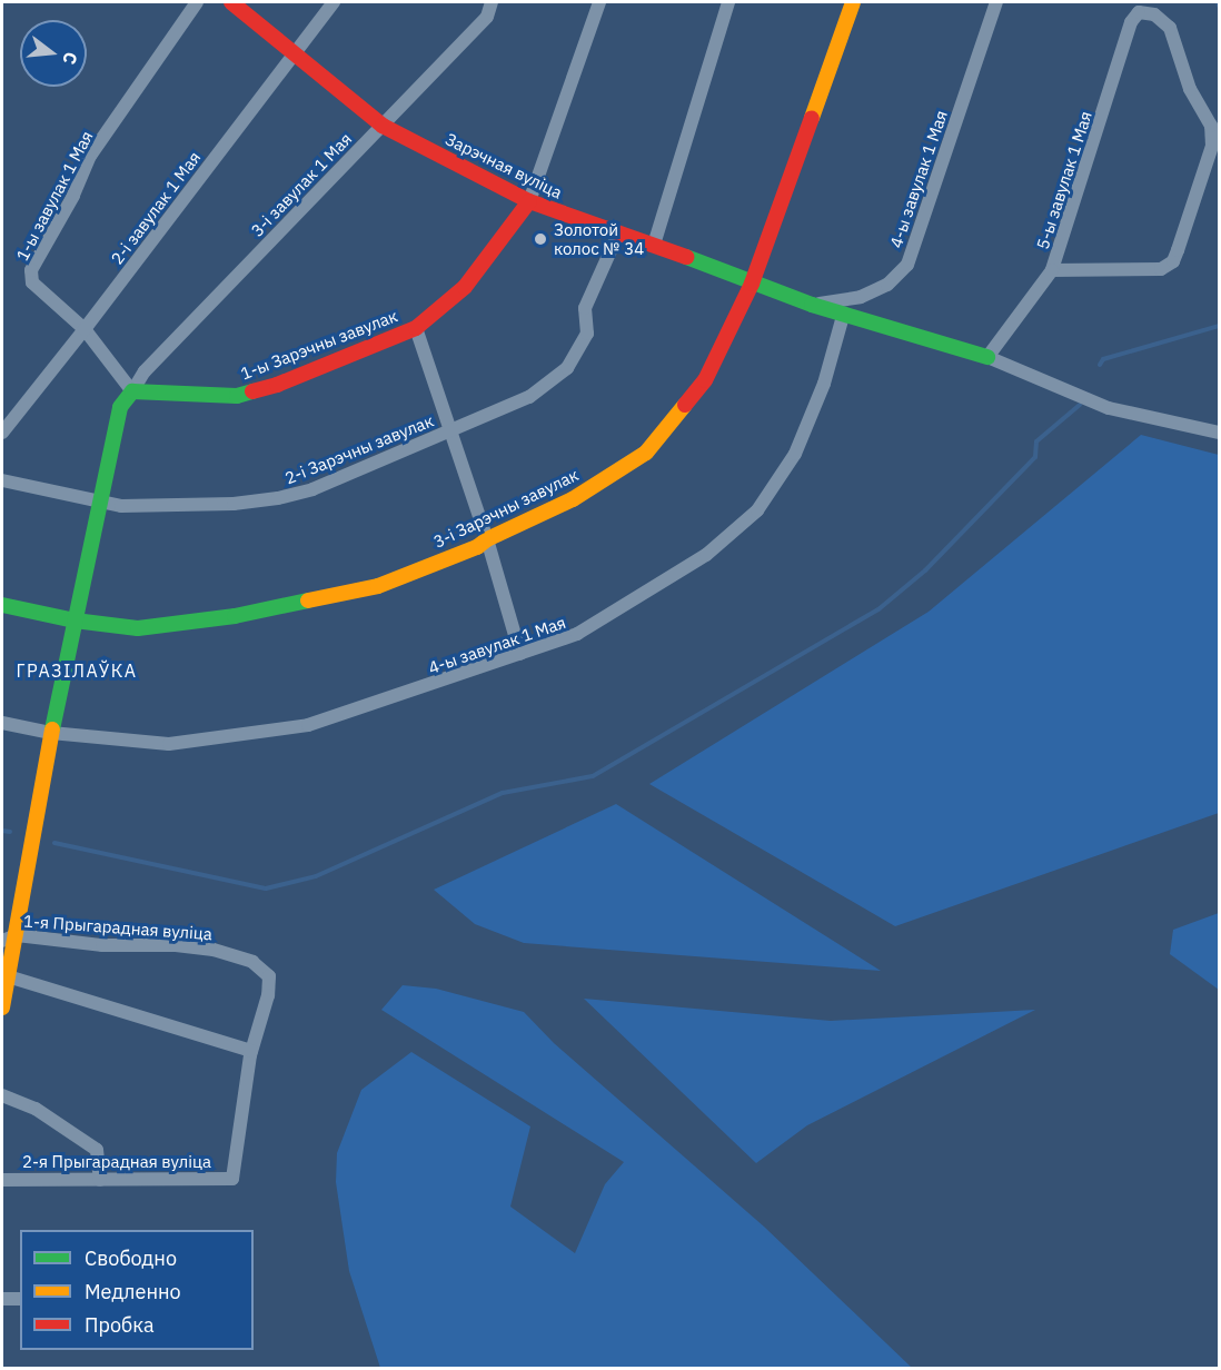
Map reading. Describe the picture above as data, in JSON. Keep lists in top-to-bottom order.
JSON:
{
  "streets": {
    "street": [
      "Зарэчная вуліца",
      "4-ы завулак 1 Мая",
      "5-ы завулак 1 Мая",
      "3-і завулак 1 Мая",
      "1-ы завулак 1 Мая",
      "2-і завулак 1 Мая",
      "1-ы Зарэчны завулак",
      "2-і Зарэчны завулак",
      "3-і Зарэчны завулак",
      "1-я Прыгарадная вуліца",
      "2-я Прыгарадная вуліца"
    ]
  },
  "crossings": [
    ["Зарэчная вуліца", "4-ы завулак 1 Мая"],
    ["Зарэчная вуліца", "5-ы завулак 1 Мая"],
    ["Зарэчная вуліца", "3-і завулак 1 Мая"],
    ["Зарэчная вуліца", "2-і завулак 1 Мая"],
    ["Зарэчная вуліца", "1-ы Зарэчны завулак"],
    ["Зарэчная вуліца", "2-і Зарэчны завулак"],
    ["Зарэчная вуліца", "3-і Зарэчны завулак"],
    ["3-і завулак 1 Мая", "1-ы завулак 1 Мая"],
    ["3-і завулак 1 Мая", "1-ы Зарэчны завулак"],
    ["1-ы завулак 1 Мая", "2-і завулак 1 Мая"],
    ["1-ы завулак 1 Мая", "1-ы Зарэчны завулак"],
    ["1-я Прыгарадная вуліца", "2-я Прыгарадная вуліца"]
  ],
  "districts": ["ГРАЗІЛАЎКА"],
  "places": ["Золотой колос № 34"],
  "legend": ["Свободно", "Медленно", "Пробка"],
  "north": "right"
}
